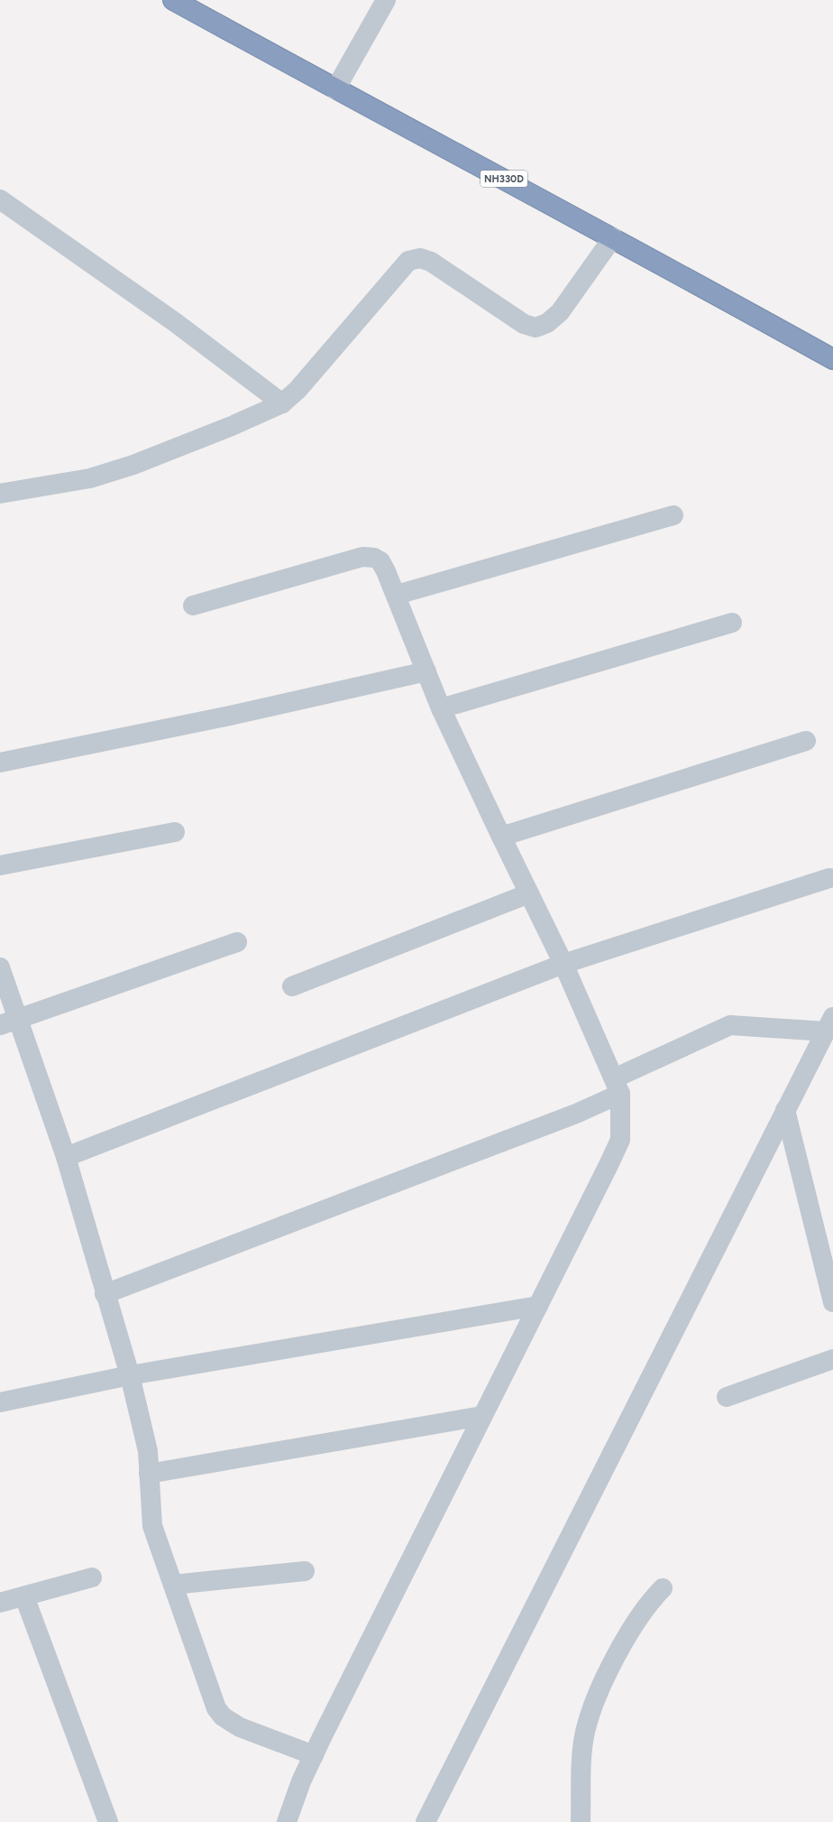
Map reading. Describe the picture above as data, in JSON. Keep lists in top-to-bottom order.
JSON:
{
  "streets": {
    "highway": ["NH330D"]
  }
}
